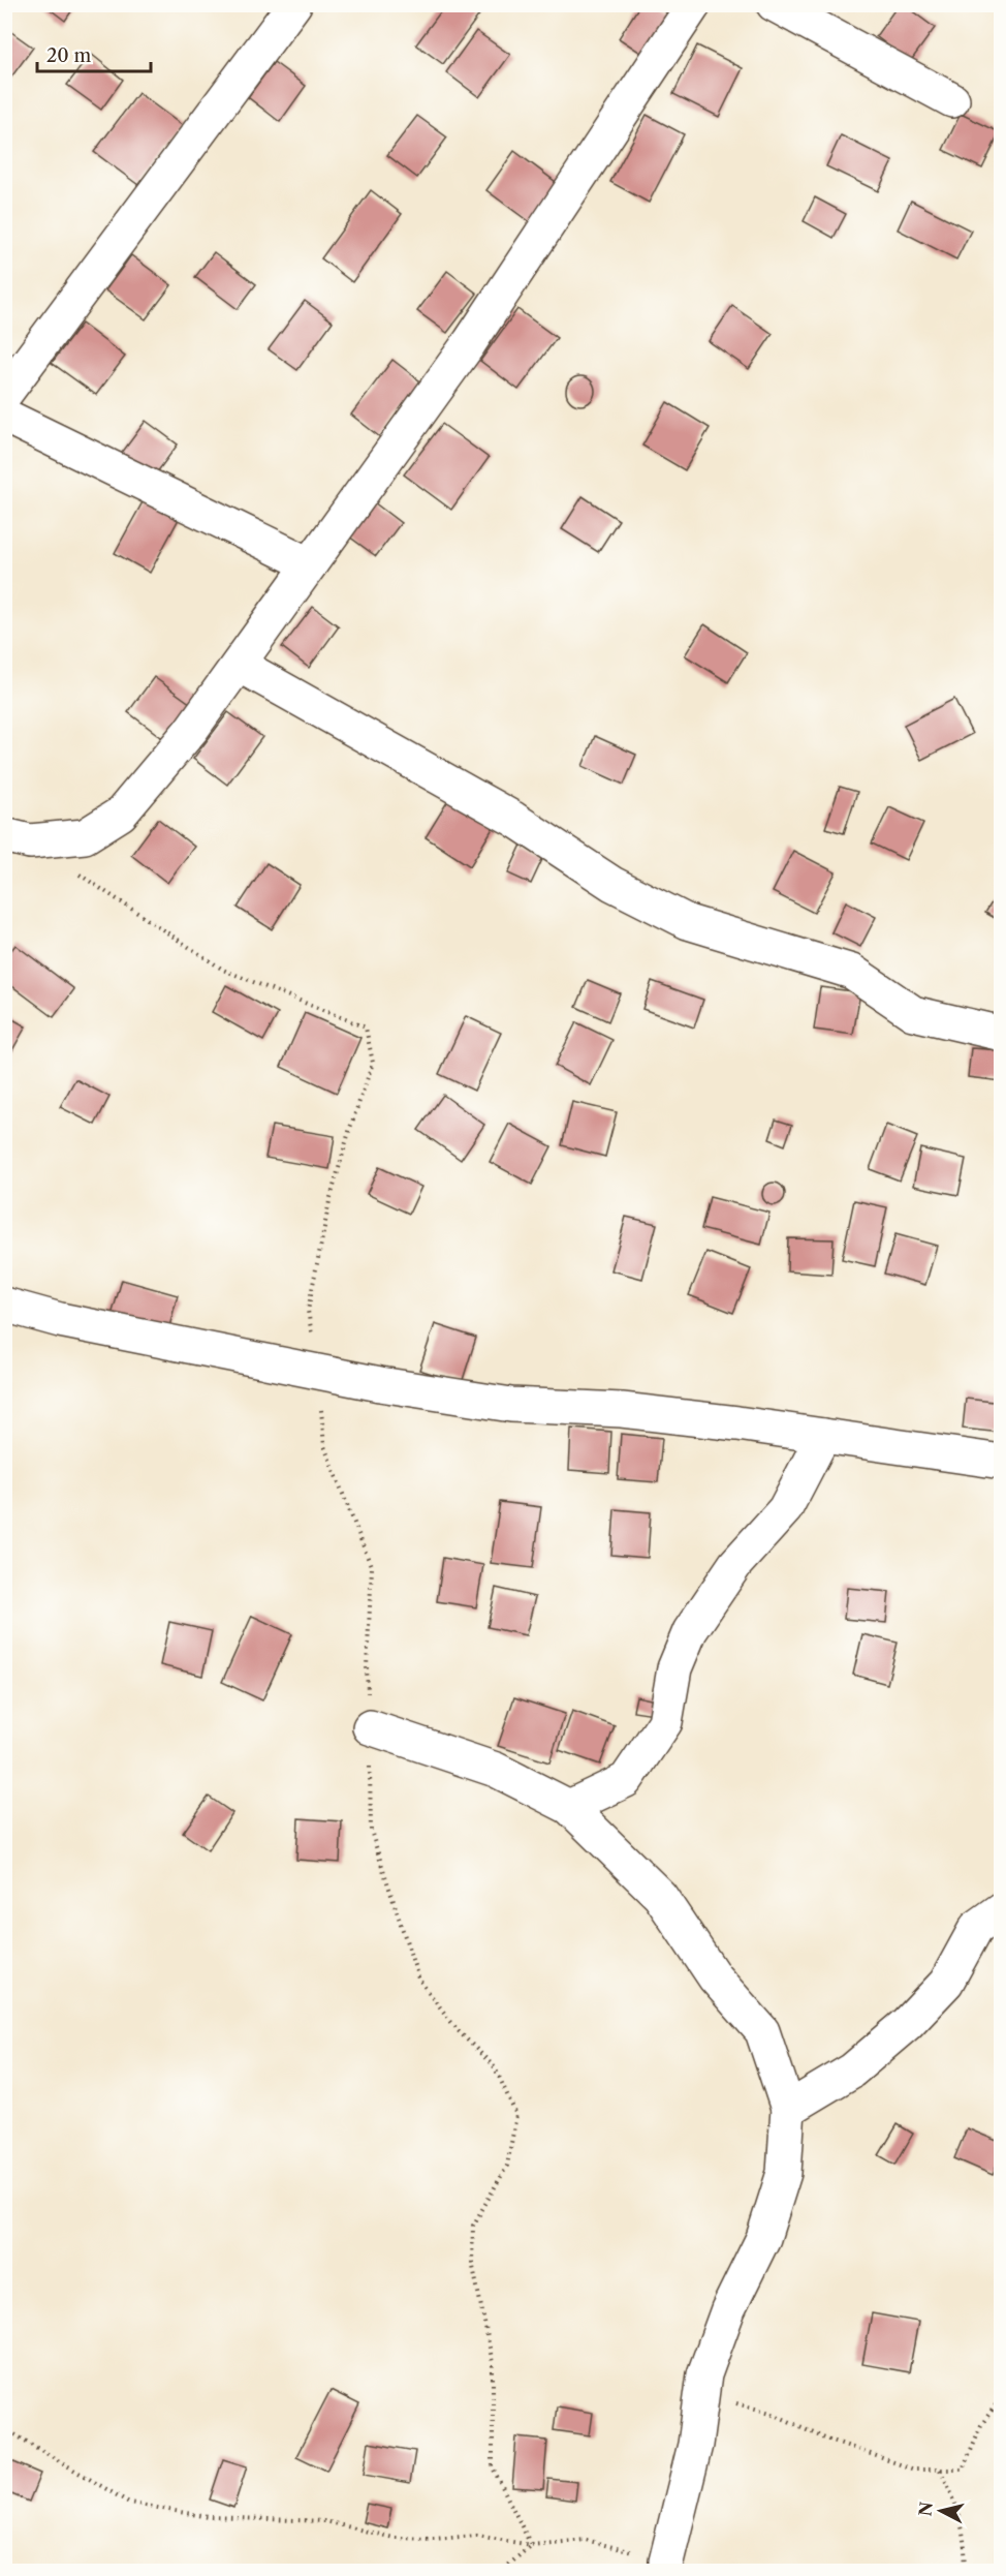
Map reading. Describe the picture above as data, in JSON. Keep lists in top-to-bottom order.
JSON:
{
  "scale_bar": "20 m",
  "north": "left"
}
